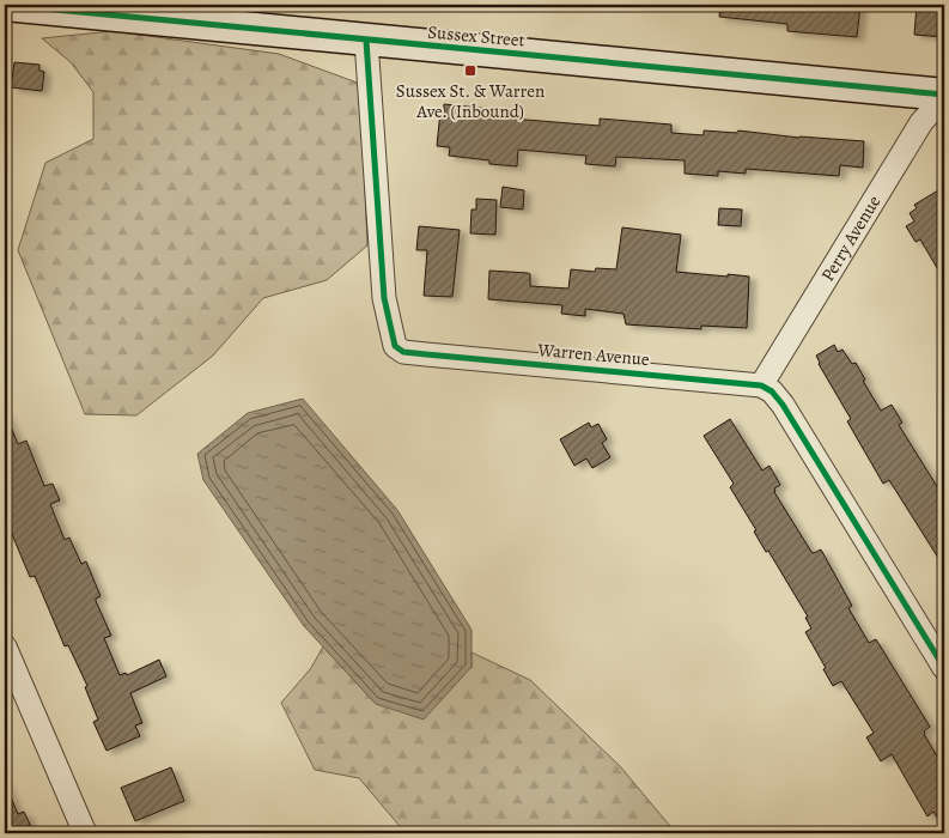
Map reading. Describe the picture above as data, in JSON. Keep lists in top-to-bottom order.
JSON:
{
  "streets": {
    "street": ["Sussex Street", "Perry Avenue", "Warren Avenue"]
  },
  "crossings": [
    ["Sussex Street", "Perry Avenue"],
    ["Sussex Street", "Warren Avenue"],
    ["Perry Avenue", "Warren Avenue"]
  ],
  "places": {
    "transit": ["Sussex St. & Warren Ave. (Inbound)"]
  }
}
